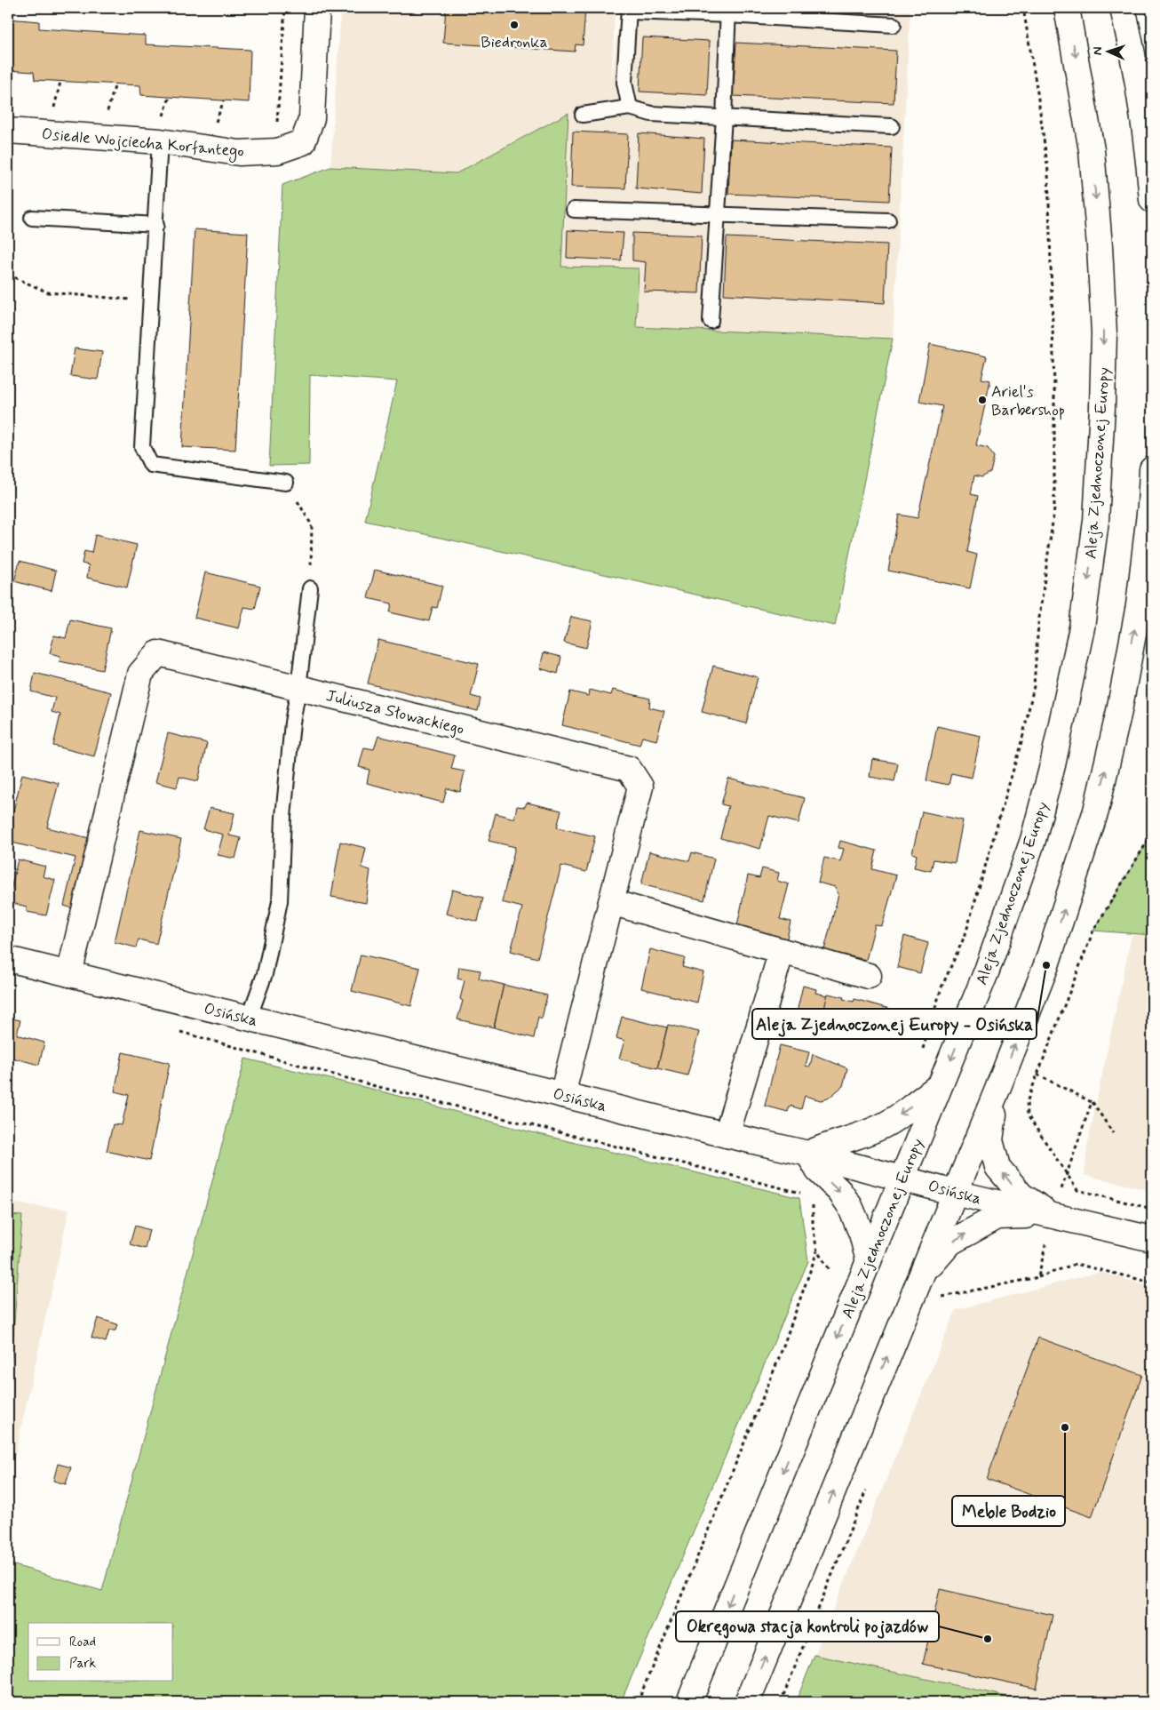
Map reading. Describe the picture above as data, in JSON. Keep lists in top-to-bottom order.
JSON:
{
  "streets": {
    "street": [
      "Osiedle Wojciecha Korfantego",
      "Aleja Zjednoczonej Europy",
      "Juliusza Słowackiego",
      "Osińska"
    ]
  },
  "crossings": [
    ["Aleja Zjednoczonej Europy", "Osińska"],
    ["Juliusza Słowackiego", "Osińska"]
  ],
  "places": [
    "Biedronka",
    "Ariel's Barbershop",
    "Aleja Zjednoczonej Europy - Osińska",
    "Meble Bodzio",
    "Okręgowa stacja kontroli pojazdów"
  ],
  "legend": ["Road", "Park"],
  "north": "left"
}
